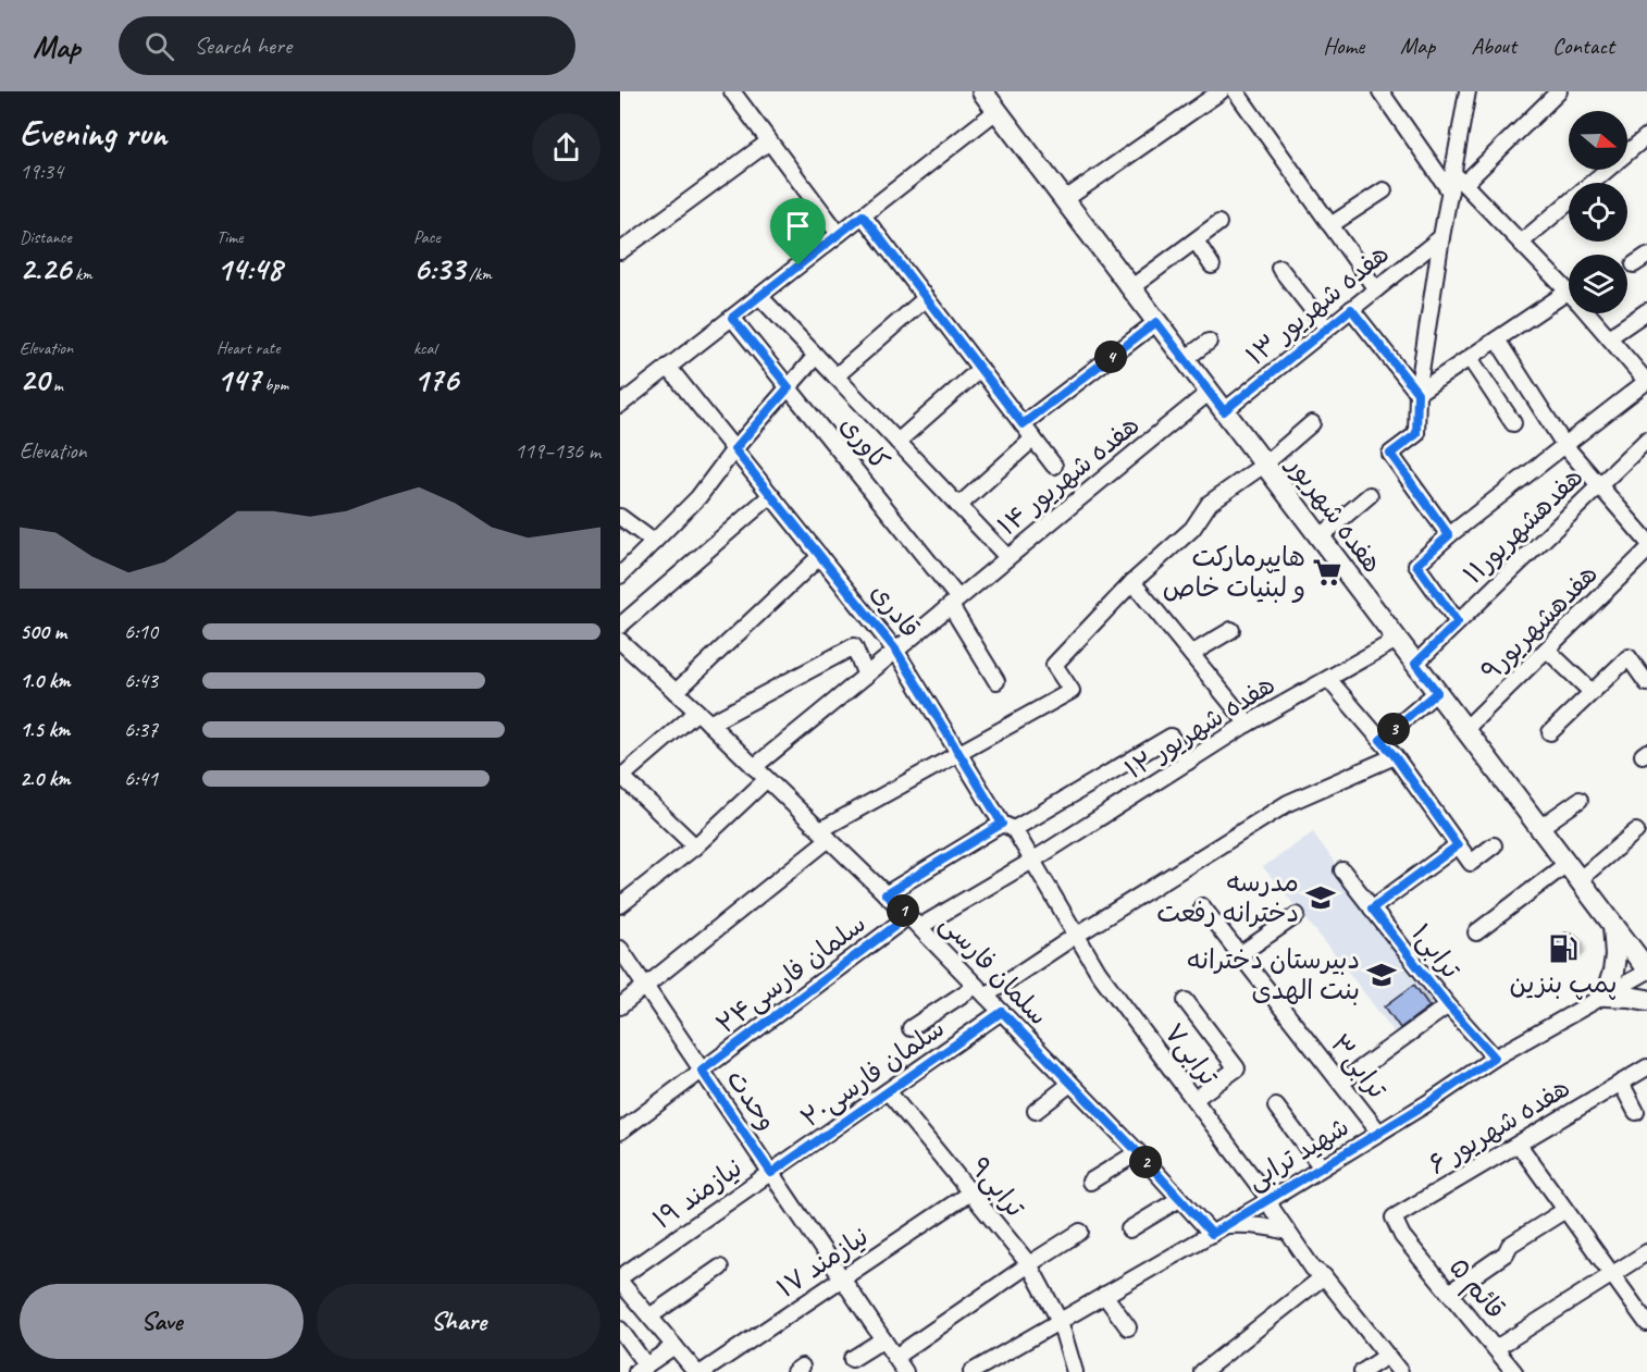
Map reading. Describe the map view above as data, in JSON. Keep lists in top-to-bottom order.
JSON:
{
  "streets": {
    "main road": ["هفده شهریور"],
    "street": [
      "هفده شهریور ۱۳",
      "کاوری",
      "هفده شهریور ۱۴",
      "هفدهشهریور۱۱",
      "قادری",
      "هفدهشهریور۹",
      "هفده شهریور ۱۲",
      "ترابی۱",
      "سلمان فارسی",
      "سلمان فارسی۲۴",
      "ترابی۷",
      "ترابی۳",
      "سلمان فارسی۲۰",
      "وحدت",
      "هفده شهریور ۶",
      "شهید ترابی",
      "ترابی۹",
      "نیازمند ۱۹",
      "نیازمند ۱۷",
      "قائم ۵"
    ]
  },
  "crossings": [
    ["هفده شهریور ۱۳", "هفده شهریور"],
    ["کاوری", "هفده شهریور ۱۴"],
    ["هفده شهریور ۱۴", "هفده شهریور"],
    ["هفده شهریور ۱۴", "قادری"],
    ["هفده شهریور ۱۴", "سلمان فارسی"],
    ["هفده شهریور", "هفدهشهریور۱۱"],
    ["هفده شهریور", "هفدهشهریور۹"],
    ["هفده شهریور", "هفده شهریور ۱۲"],
    ["هفده شهریور", "شهید ترابی"],
    ["قادری", "هفده شهریور ۱۲"],
    ["قادری", "ترابی۷"],
    ["هفده شهریور ۱۲", "سلمان فارسی"],
    ["هفده شهریور ۱۲", "سلمان فارسی۲۴"],
    ["ترابی۱", "شهید ترابی"],
    ["سلمان فارسی", "سلمان فارسی۲۴"],
    ["سلمان فارسی", "سلمان فارسی۲۰"],
    ["سلمان فارسی", "شهید ترابی"],
    ["سلمان فارسی۲۴", "وحدت"],
    ["ترابی۷", "شهید ترابی"],
    ["ترابی۳", "شهید ترابی"],
    ["سلمان فارسی۲۰", "وحدت"],
    ["سلمان فارسی۲۰", "ترابی۹"],
    ["سلمان فارسی۲۰", "نیازمند ۱۹"],
    ["وحدت", "نیازمند ۱۹"],
    ["وحدت", "نیازمند ۱۷"],
    ["هفده شهریور ۶", "قائم ۵"],
    ["شهید ترابی", "ترابی۹"],
    ["ترابی۹", "نیازمند ۱۷"]
  ],
  "places": {
    "supermarket": ["هایپرمارکت و لبنیات خاص"],
    "school or university": ["مدرسه دخترانه رفعت", "دبیرستان دخترانه بنت الهدی"],
    "fuel station": ["پمپ بنزین"]
  },
  "north": "right",
  "page": {
    "header": "Map",
    "search": "Search here",
    "nav": [
      "Home",
      "Map",
      "About",
      "Contact"
    ],
    "heading": ["Evening run", "19:34"],
    "stats": [
      ["Distance", "2.26 km"],
      ["Time", "14:48"],
      ["Pace", "6:33 /km"],
      ["Elevation", "20 m"],
      ["Heart rate", "147 bpm"],
      ["kcal", "176"]
    ],
    "pins": [
      "4",
      "3",
      "1",
      "2"
    ],
    "chart": ["Elevation", "119–136 m"],
    "list": [
      {
        "name": "500 m",
        "note": "6:10"
      },
      {
        "name": "1.0 km",
        "note": "6:43"
      },
      {
        "name": "1.5 km",
        "note": "6:37"
      },
      {
        "name": "2.0 km",
        "note": "6:41"
      }
    ],
    "buttons": ["Save", "Share"]
  }
}
